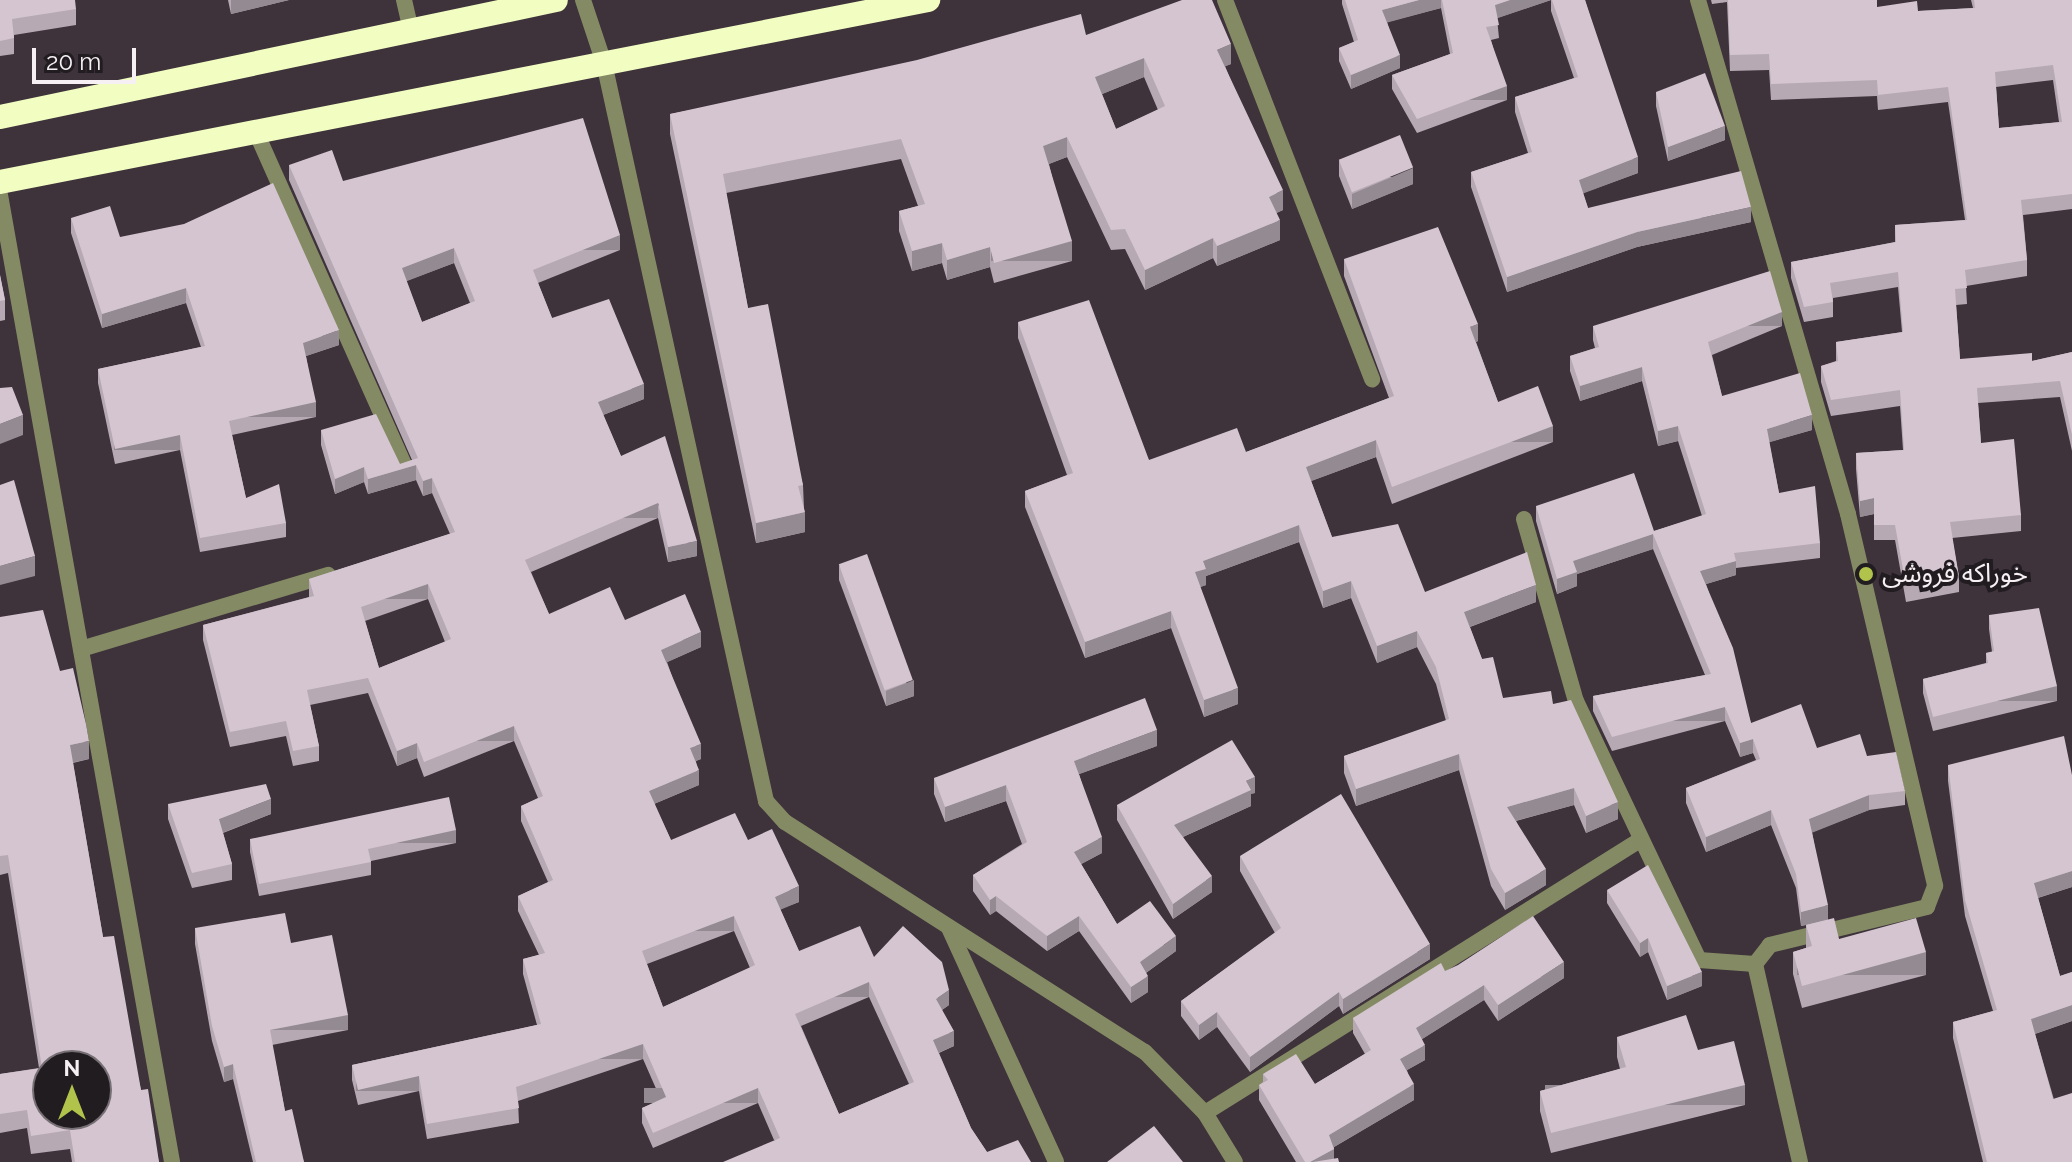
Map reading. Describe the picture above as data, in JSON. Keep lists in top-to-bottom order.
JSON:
{
  "places": ["خوراکه فروشی"],
  "scale_bar": "20 m",
  "north": "top"
}
